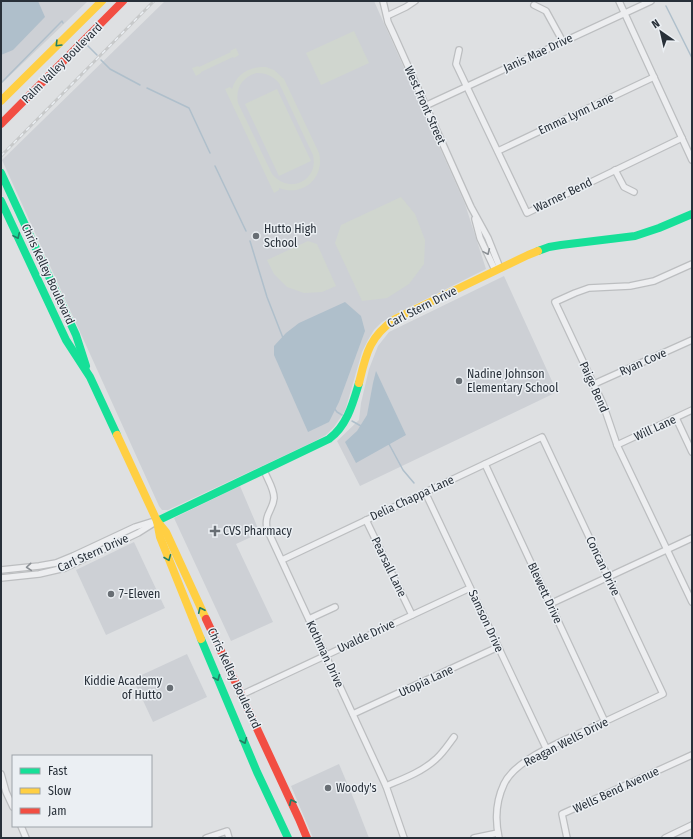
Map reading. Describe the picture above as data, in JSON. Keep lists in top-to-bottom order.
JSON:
{
  "streets": {
    "main road": ["Palm Valley Boulevard", "Chris Kelley Boulevard", "Carl Stern Drive"],
    "street": [
      "Janis Mae Drive",
      "West Front Street",
      "Emma Lynn Lane",
      "Warner Bend",
      "Ryan Cove",
      "Paige Bend",
      "Will Lane",
      "Delia Chappa Lane",
      "Concan Drive",
      "Pearsall Lane",
      "Blewett Drive",
      "Samson Drive",
      "Uvalde Drive",
      "Kothman Drive",
      "Utopia Lane",
      "Reagan Wells Drive",
      "Wells Bend Avenue"
    ]
  },
  "crossings": [
    ["Janis Mae Drive", "West Front Street"],
    ["Janis Mae Drive", "Warner Bend"],
    ["West Front Street", "Carl Stern Drive"],
    ["Emma Lynn Lane", "Warner Bend"],
    ["Chris Kelley Boulevard", "Carl Stern Drive"],
    ["Chris Kelley Boulevard", "Uvalde Drive"],
    ["Carl Stern Drive", "Kothman Drive"],
    ["Ryan Cove", "Paige Bend"],
    ["Paige Bend", "Will Lane"],
    ["Delia Chappa Lane", "Concan Drive"],
    ["Delia Chappa Lane", "Pearsall Lane"],
    ["Delia Chappa Lane", "Blewett Drive"],
    ["Delia Chappa Lane", "Samson Drive"],
    ["Delia Chappa Lane", "Kothman Drive"],
    ["Concan Drive", "Reagan Wells Drive"],
    ["Pearsall Lane", "Uvalde Drive"],
    ["Blewett Drive", "Reagan Wells Drive"],
    ["Samson Drive", "Uvalde Drive"],
    ["Samson Drive", "Utopia Lane"],
    ["Samson Drive", "Reagan Wells Drive"],
    ["Uvalde Drive", "Kothman Drive"],
    ["Kothman Drive", "Utopia Lane"]
  ],
  "places": {
    "other": [
      "Hutto High School",
      "Nadine Johnson Elementary School",
      "7-Eleven",
      "Kiddie Academy of Hutto",
      "Woody's"
    ],
    "health": ["CVS Pharmacy"]
  },
  "legend": ["Fast", "Slow", "Jam"],
  "north": "top left"
}
